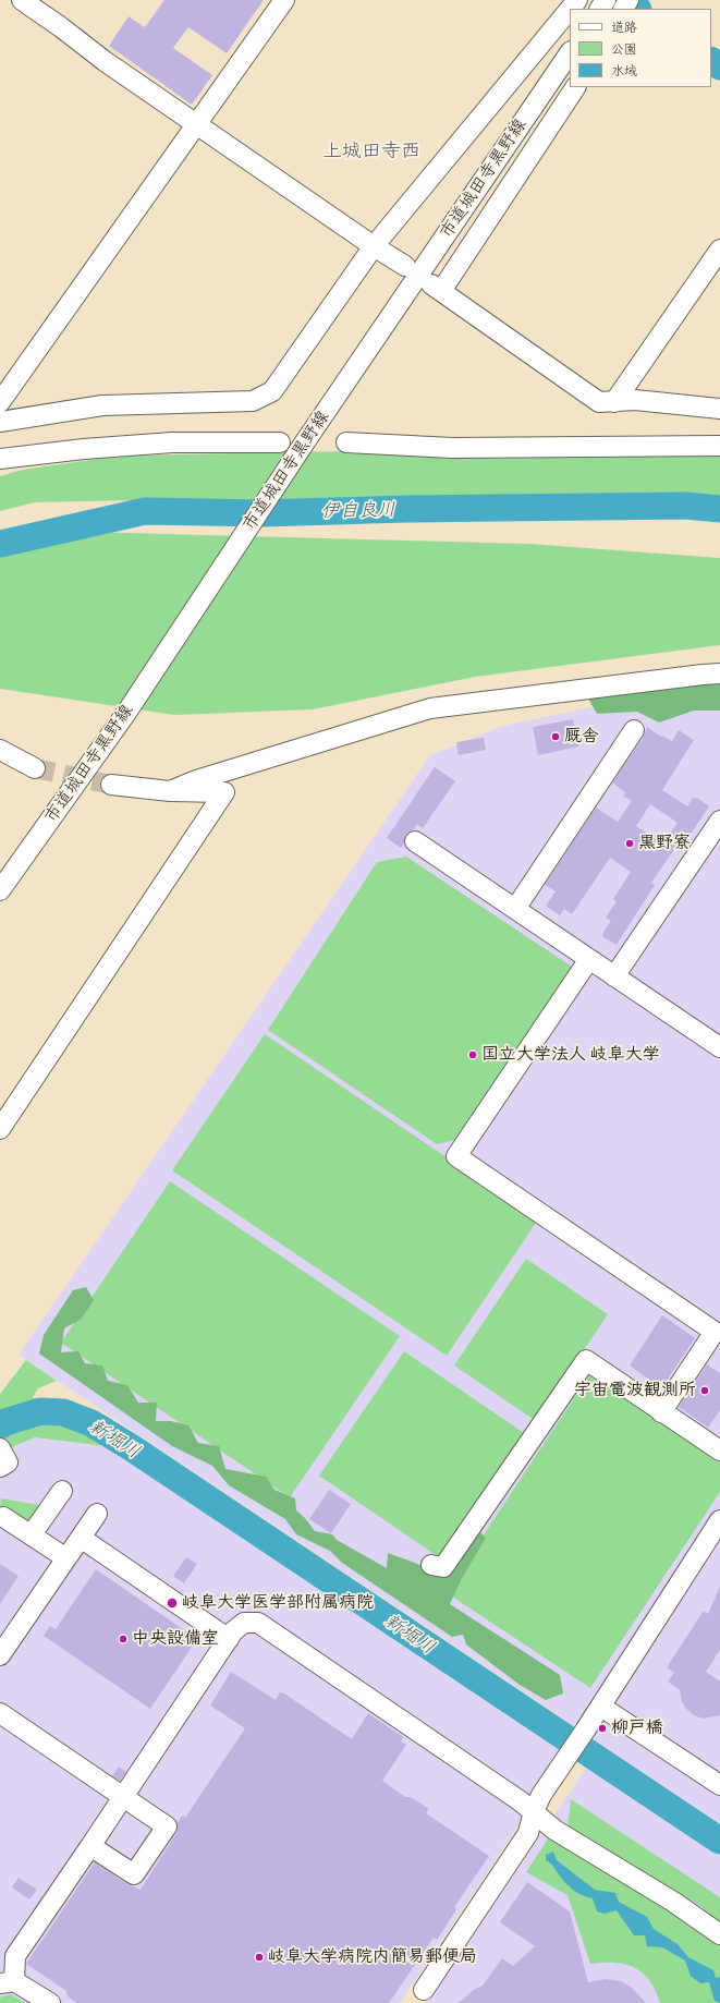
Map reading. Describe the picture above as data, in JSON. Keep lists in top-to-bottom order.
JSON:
{
  "streets": {
    "street": ["市道城田寺黒野線"]
  },
  "districts": ["上城田寺西"],
  "water": ["伊自良川", "新堀川"],
  "places": [
    "厩舎",
    "黒野寮",
    "国立大学法人 岐阜大学",
    "宇宙電波観測所",
    "岐阜大学医学部附属病院",
    "中央設備室",
    "柳戸橋",
    "岐阜大学病院内簡易郵便局"
  ],
  "legend": ["道路", "公園", "水域"]
}
